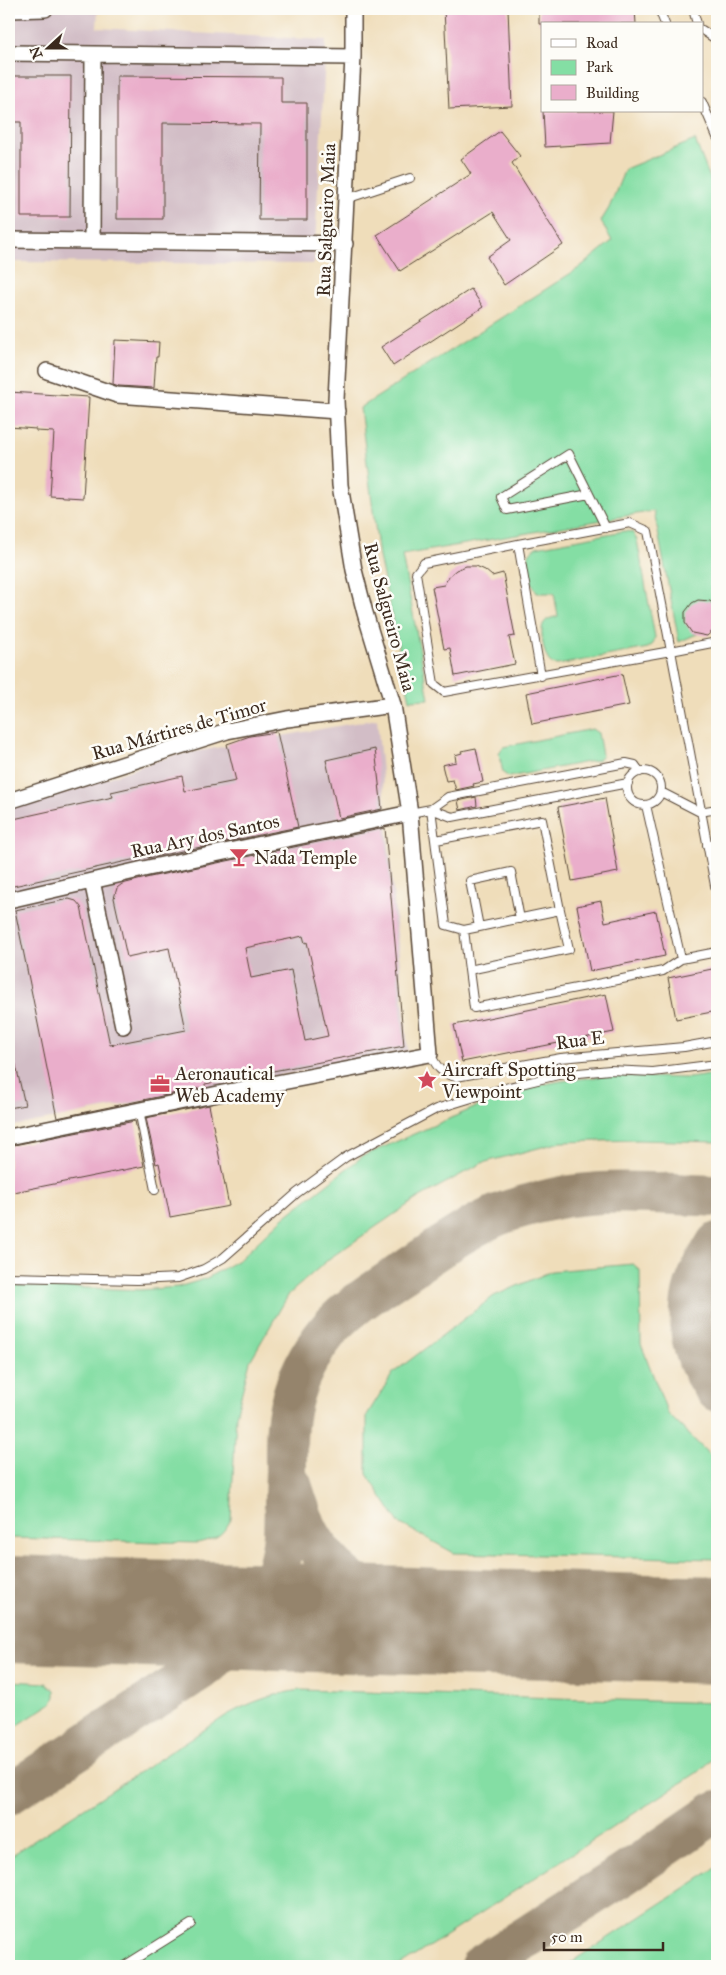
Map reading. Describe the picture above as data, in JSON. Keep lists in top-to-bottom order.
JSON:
{
  "streets": {
    "street": ["Rua Salgueiro Maia", "Rua Mártires de Timor", "Rua Ary dos Santos"],
    "lane": ["Rua E"]
  },
  "crossings": [
    ["Rua Salgueiro Maia", "Rua Mártires de Timor"],
    ["Rua Salgueiro Maia", "Rua Ary dos Santos"],
    ["Rua Salgueiro Maia", "Rua E"]
  ],
  "places": {
    "bar": ["Nada Temple"],
    "place": ["Aircraft Spotting Viewpoint"],
    "office": ["Aeronautical Web Academy"]
  },
  "legend": ["Road", "Park", "Building"],
  "scale_bar": "50 m",
  "north": "left"
}
